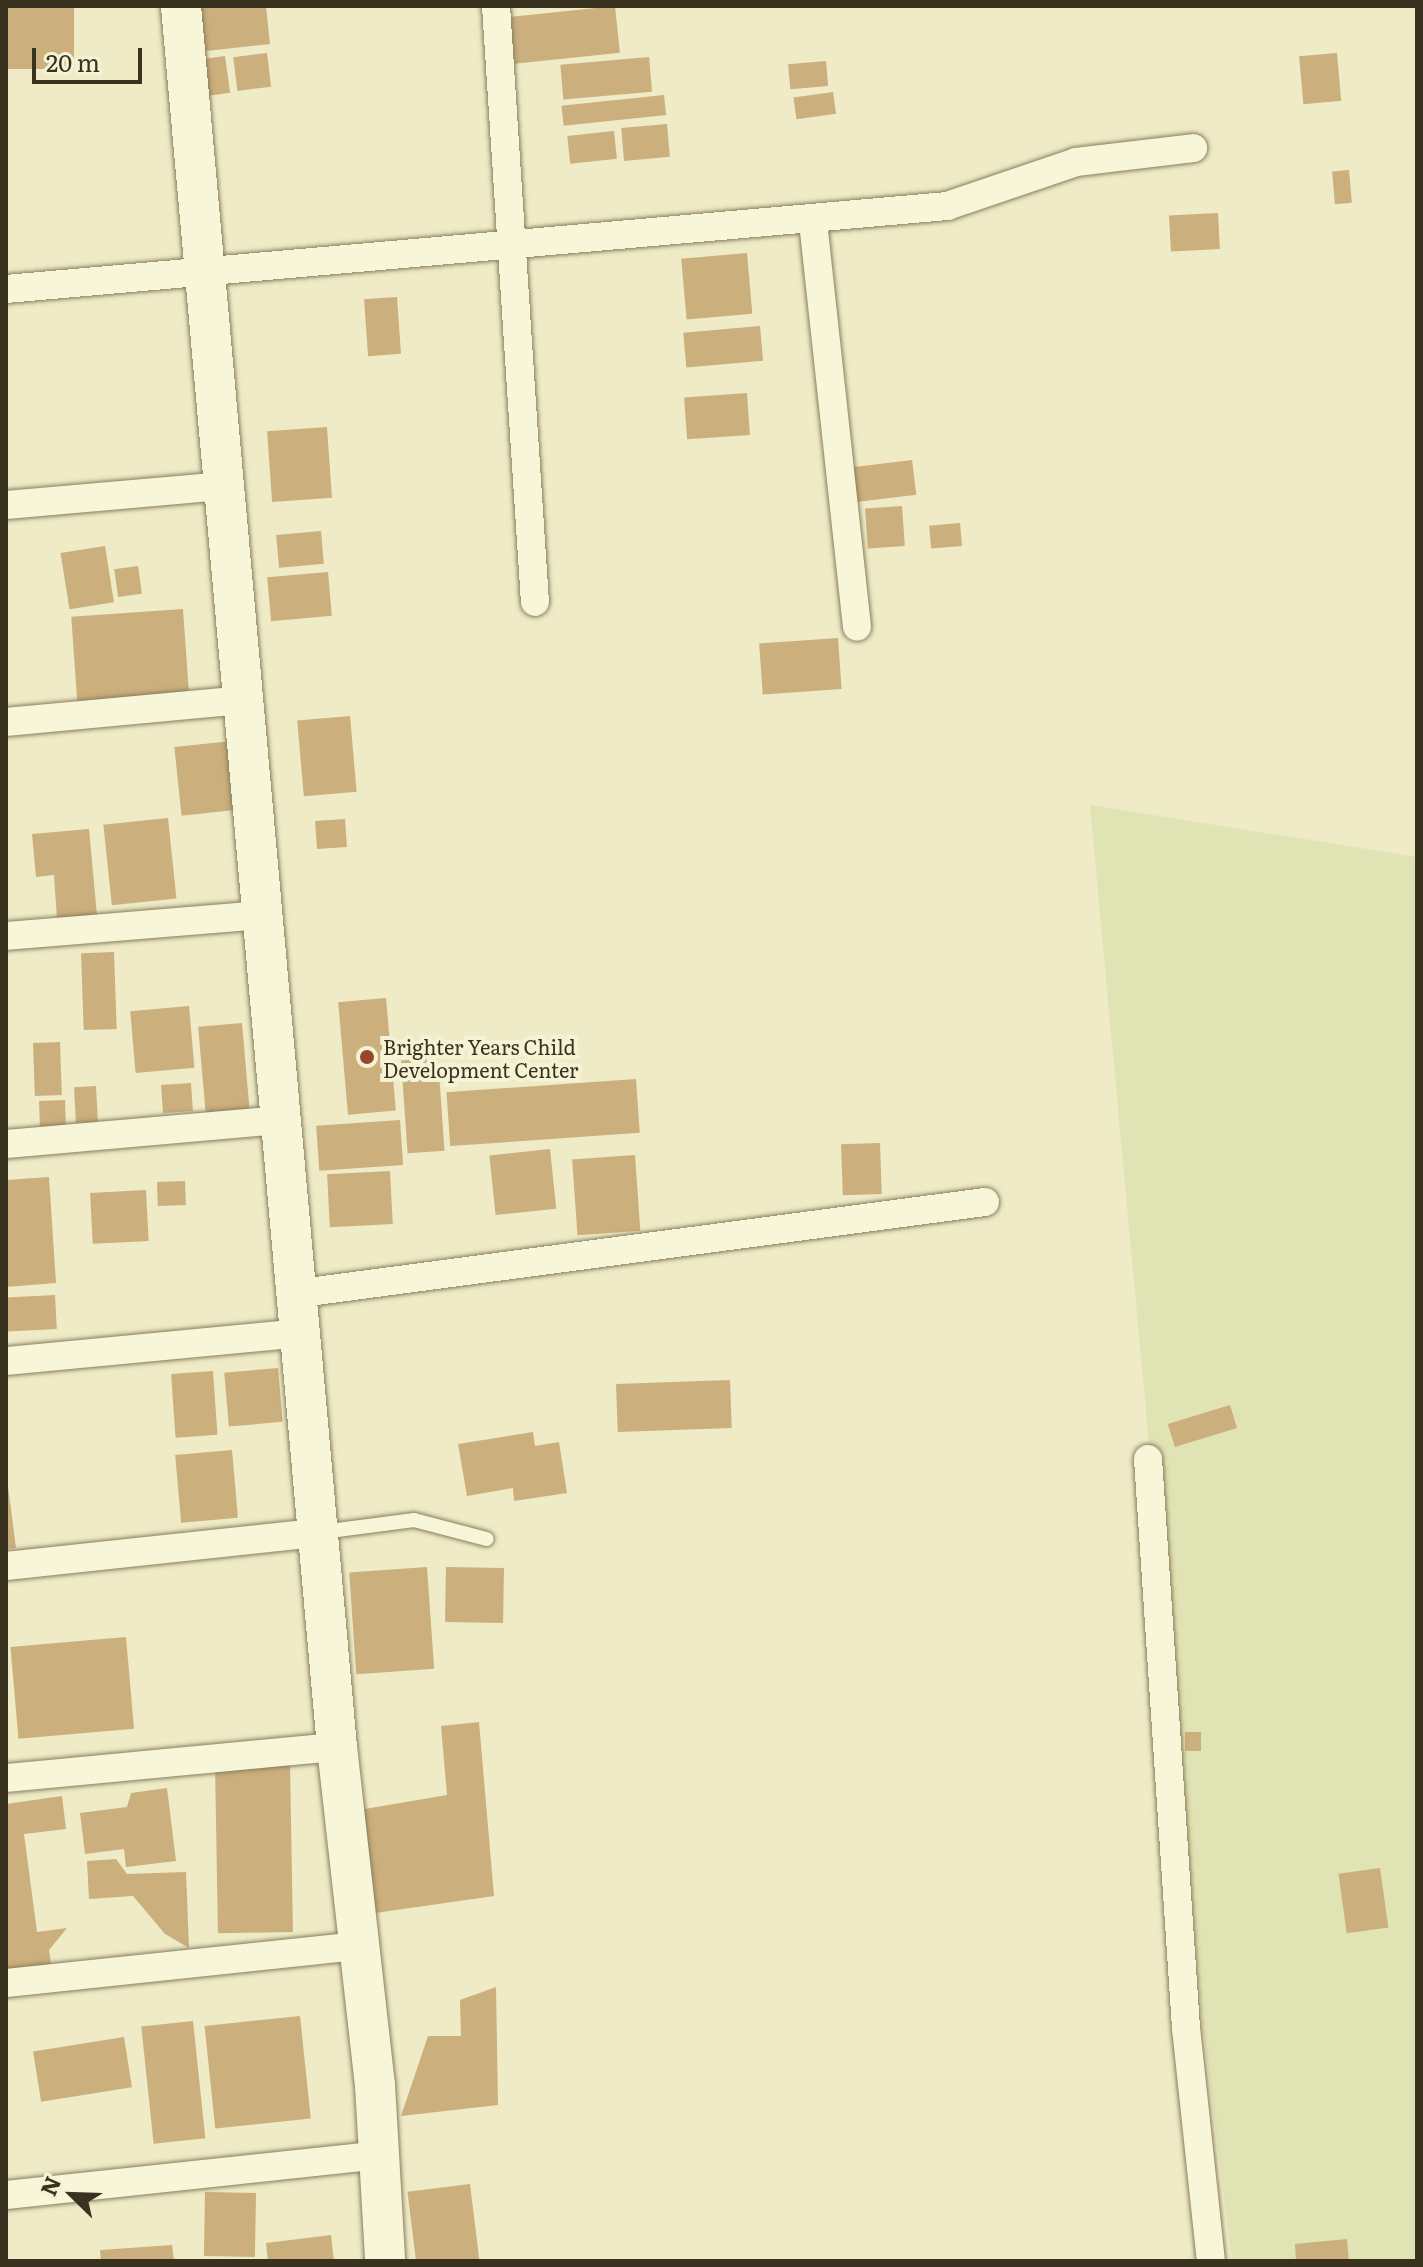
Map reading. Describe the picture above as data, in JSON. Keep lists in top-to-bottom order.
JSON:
{
  "places": ["Brighter Years Child Development Center"],
  "scale_bar": "20 m",
  "north": "top left"
}
